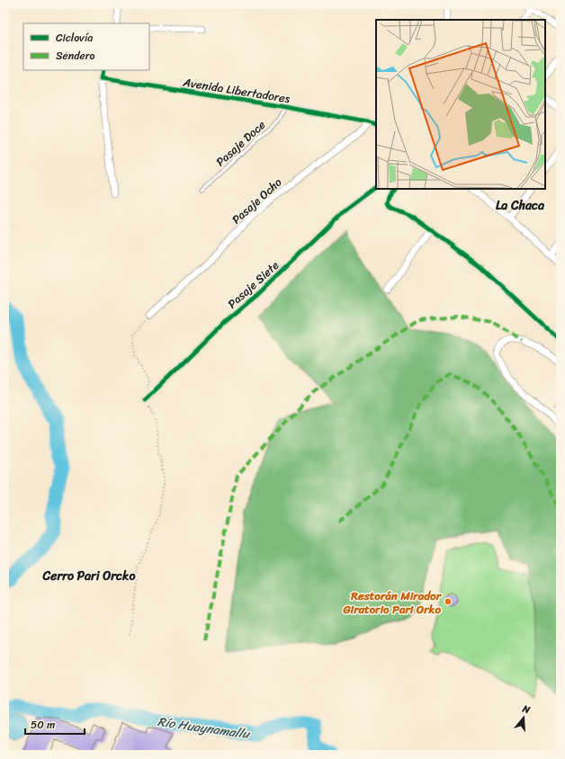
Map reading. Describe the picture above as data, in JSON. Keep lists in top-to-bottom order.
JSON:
{
  "streets": {
    "street": ["Avenida Libertadores", "Pasaje Ocho", "Pasaje Siete"],
    "lane": ["Pasaje Doce"]
  },
  "crossings": [
    ["Avenida Libertadores", "Pasaje Doce"],
    ["Avenida Libertadores", "Pasaje Ocho"]
  ],
  "districts": ["La Chaca", "Cerro Pari Orcko"],
  "water": ["Río Huaynamallu"],
  "places": ["Restorán Mirador Giratorio Pari Orko"],
  "legend": ["Ciclovía", "Sendero"],
  "scale_bar": "50 m",
  "north": "top"
}
